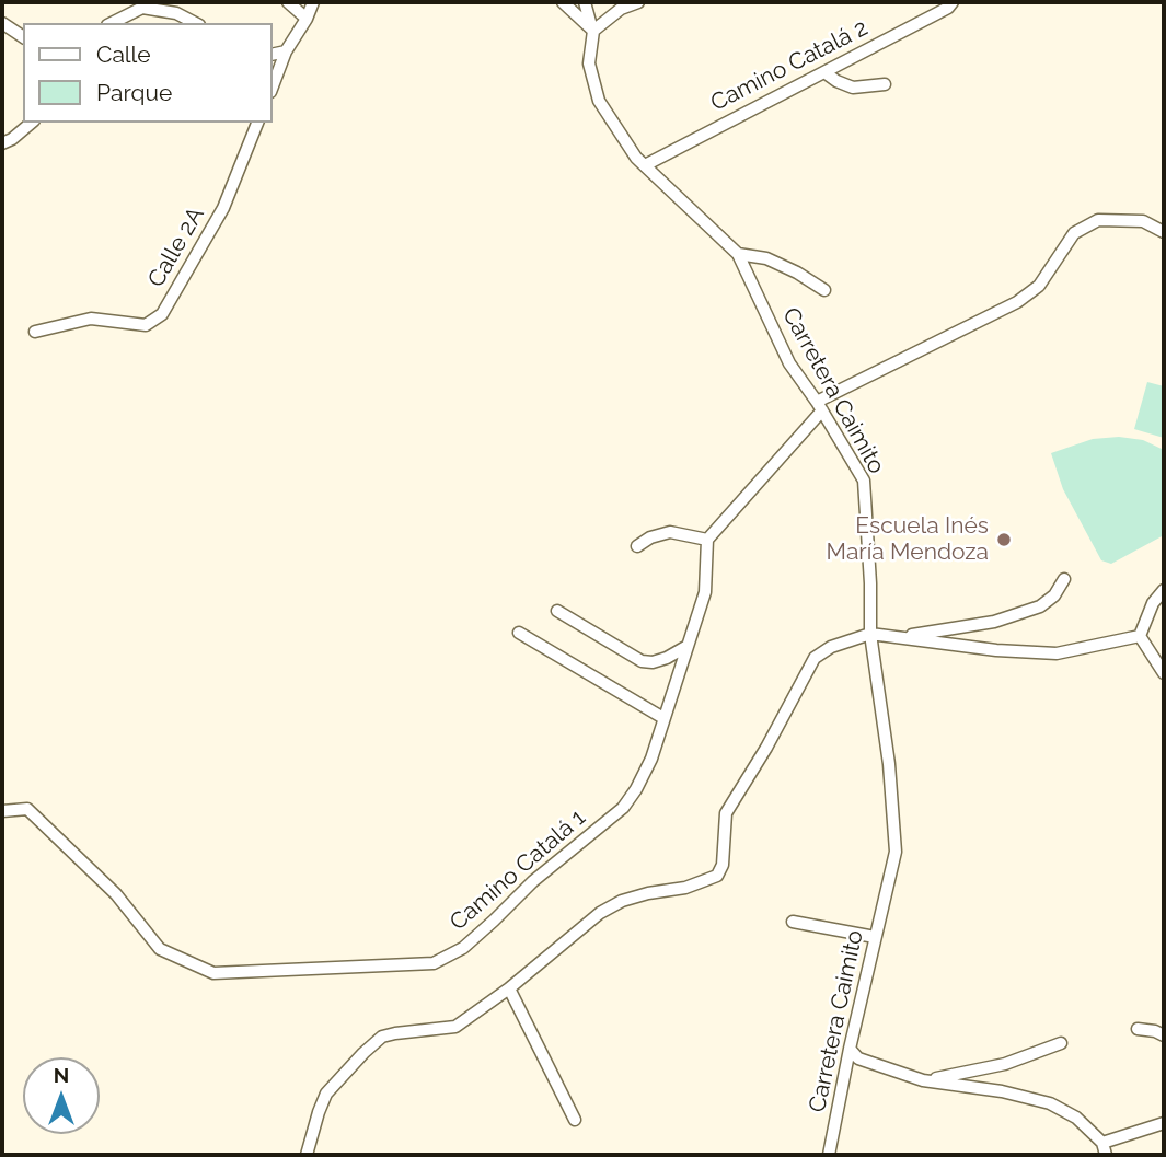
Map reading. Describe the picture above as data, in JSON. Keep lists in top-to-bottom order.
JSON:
{
  "streets": {
    "street": [
      "Camino Catalá 2",
      "Calle 2A",
      "Carretera Caimito",
      "Camino Catalá 1"
    ]
  },
  "crossings": [
    ["Camino Catalá 2", "Carretera Caimito"]
  ],
  "places": ["Escuela Inés María Mendoza"],
  "legend": ["Calle", "Parque"],
  "north": "top"
}
